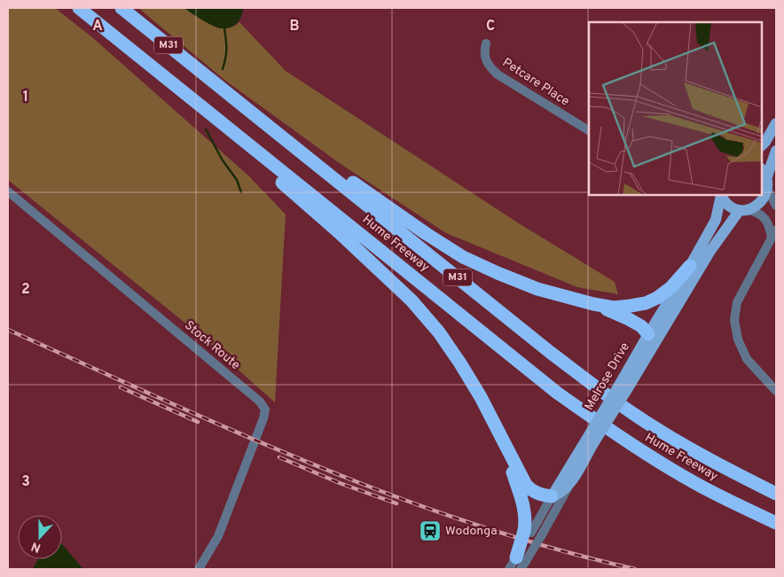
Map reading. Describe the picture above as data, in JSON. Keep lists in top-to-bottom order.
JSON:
{
  "streets": {
    "highway": ["M31", "Hume Freeway"],
    "main road": ["Melrose Drive"],
    "street": ["Petcare Place", "Stock Route"]
  },
  "places": {
    "station": ["Wodonga"]
  },
  "north": "bottom",
  "grid": {
    "columns": ["A", "B", "C"],
    "rows": ["1", "2", "3"]
  }
}
